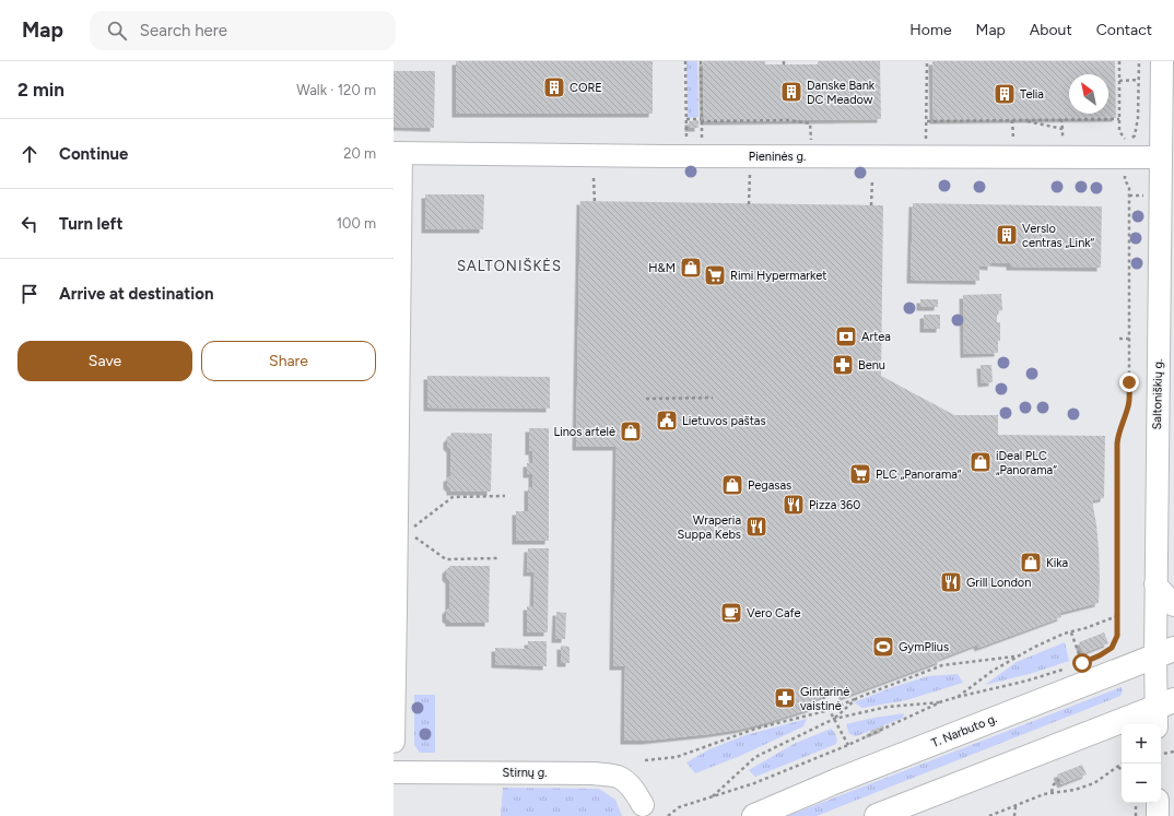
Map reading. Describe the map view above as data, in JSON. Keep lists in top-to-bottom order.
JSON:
{
  "streets": {
    "main road": ["T. Narbuto g."],
    "street": ["Pieninės g.", "Saltoniškių g.", "Stirnų g."]
  },
  "crossings": [
    ["Pieninės g.", "Saltoniškių g."],
    ["Saltoniškių g.", "T. Narbuto g."]
  ],
  "districts": ["SALTONIŠKĖS"],
  "places": {
    "building": [
      "CORE",
      "Danske Bank DC Meadow",
      "Telia",
      "Verslo centras „Link“"
    ],
    "shop": [
      "H&M",
      "Linos artelė",
      "iDeal PLC „Panorama“",
      "Pegasas",
      "Kika"
    ],
    "supermarket": ["Rimi Hypermarket", "PLC „Panorama“"],
    "bank": ["Artea"],
    "pharmacy": ["Benu", "Gintarinė vaistinė"],
    "public building": ["Lietuvos paštas"],
    "restaurant": ["Pizza 360", "Wraperia Suppa Kebs", "Grill London"],
    "cafe": ["Vero Cafe"],
    "sports": ["GymPlius"]
  },
  "north": "top left",
  "page": {
    "header": "Map",
    "search": "Search here",
    "nav": [
      "Home",
      "Map",
      "About",
      "Contact"
    ],
    "heading": ["2 min", "Walk · 120 m"],
    "list": [
      ["Continue", "20 m"],
      ["Turn left", "100 m"],
      "Arrive at destination"
    ],
    "buttons": ["Save", "Share"],
    "map_buttons": ["+", "−"]
  }
}
